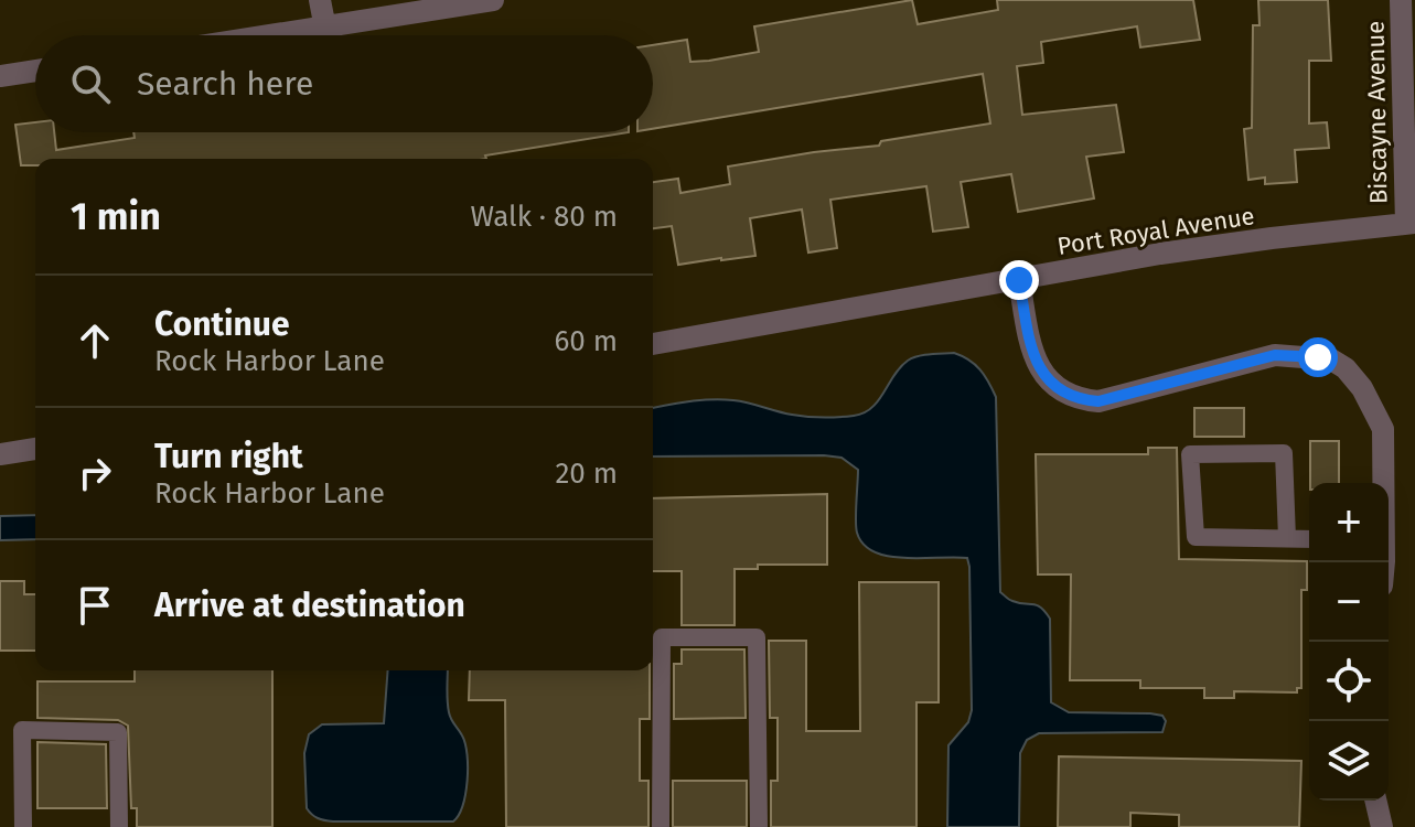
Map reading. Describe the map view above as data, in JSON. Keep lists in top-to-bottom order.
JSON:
{
  "streets": {
    "street": ["Biscayne Avenue", "Port Royal Avenue"]
  },
  "crossings": [
    ["Biscayne Avenue", "Port Royal Avenue"]
  ],
  "page": {
    "search": "Search here",
    "heading": ["1 min", "Walk · 80 m"],
    "list": [
      ["Continue", "Rock Harbor Lane", "60 m"],
      ["Turn right", "Rock Harbor Lane", "20 m"],
      "Arrive at destination"
    ],
    "map_buttons": ["+", "−"]
  }
}
